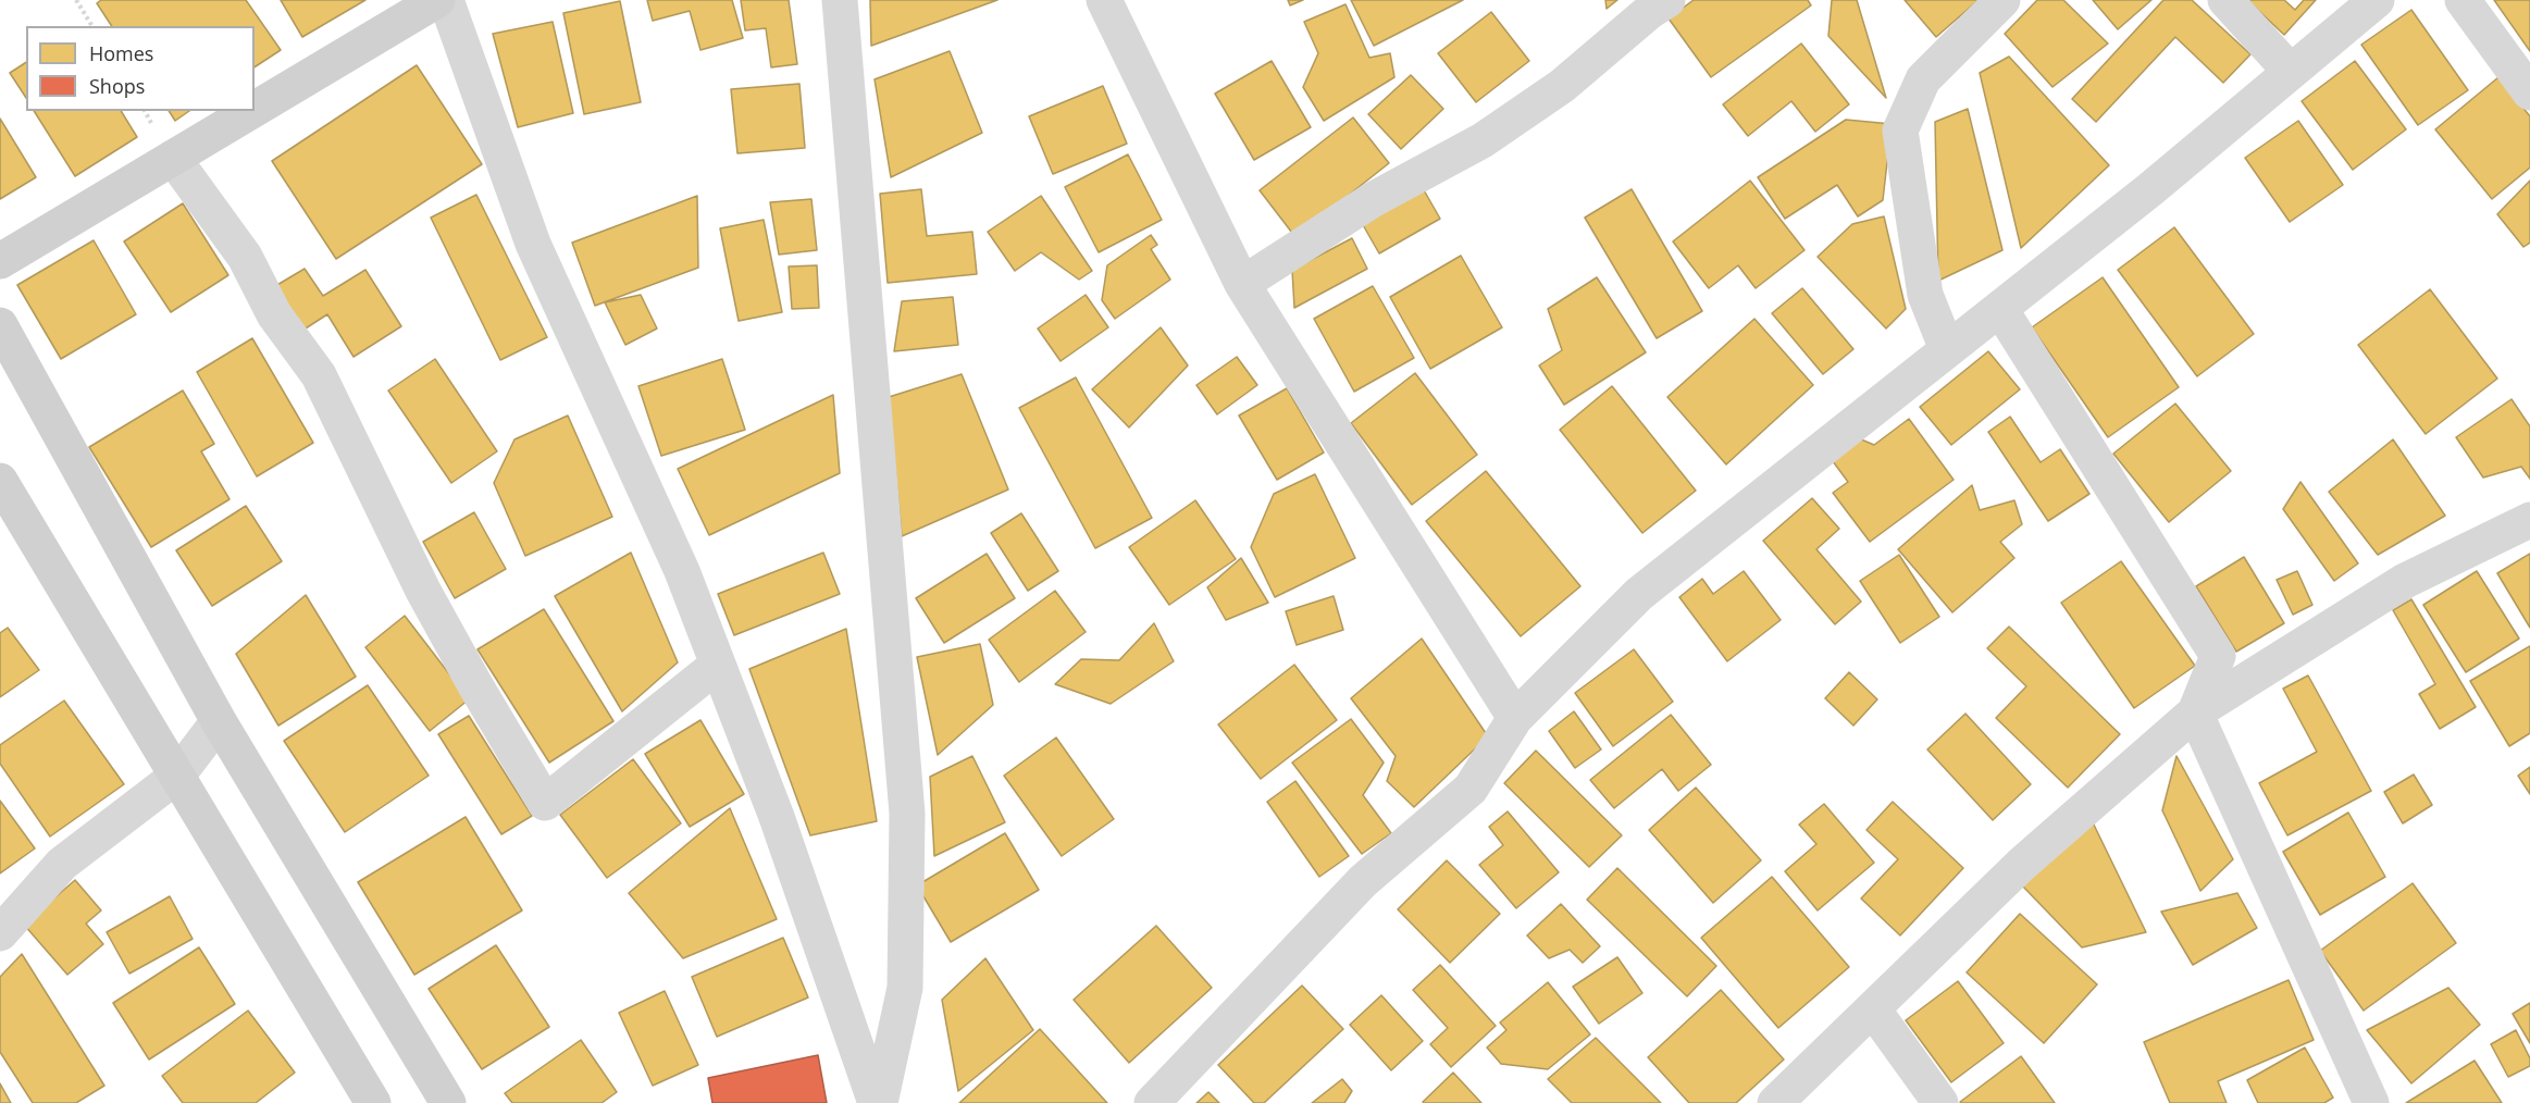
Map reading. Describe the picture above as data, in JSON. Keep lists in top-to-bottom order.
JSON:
{
  "legend": ["Homes", "Shops"]
}
